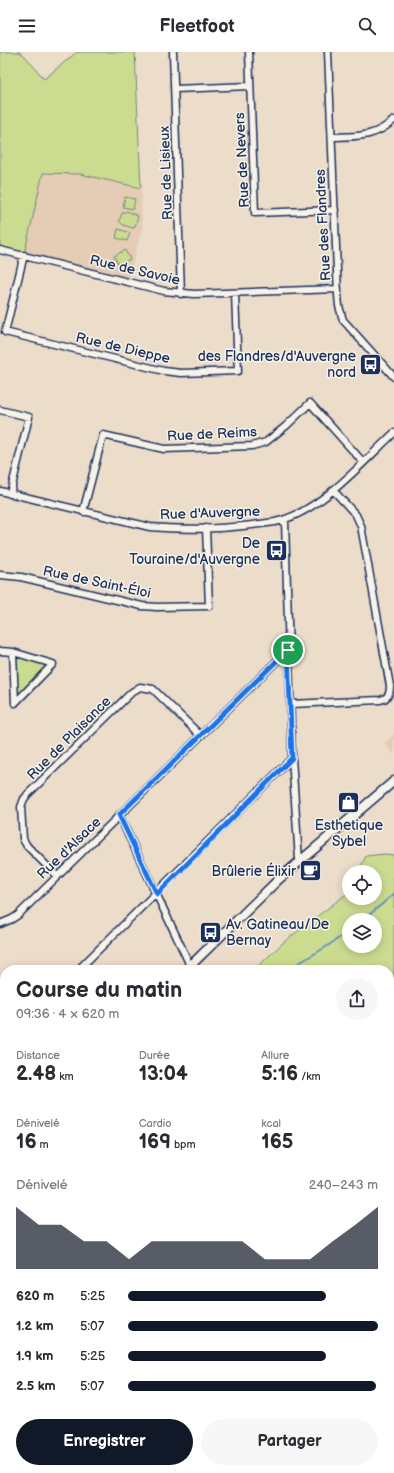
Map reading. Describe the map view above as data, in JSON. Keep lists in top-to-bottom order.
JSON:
{
  "streets": {
    "street": [
      "Rue de Nevers",
      "Rue de Lisieux",
      "Rue des Flandres",
      "Rue de Savoie",
      "Rue de Dieppe",
      "Rue de Reims",
      "Rue d'Auvergne",
      "Rue de Saint-Éloi",
      "Rue de Plaisance",
      "Rue d'Alsace"
    ]
  },
  "crossings": [
    ["Rue de Nevers", "Rue des Flandres"],
    ["Rue de Lisieux", "Rue de Savoie"],
    ["Rue des Flandres", "Rue de Savoie"],
    ["Rue de Savoie", "Rue de Dieppe"],
    ["Rue de Reims", "Rue d'Auvergne"],
    ["Rue d'Auvergne", "Rue de Saint-Éloi"],
    ["Rue de Plaisance", "Rue d'Alsace"]
  ],
  "places": {
    "bus stop": ["des Flandres/d'Auvergne nord", "De Touraine/d'Auvergne", "Av. Gatineau/De Bernay"],
    "shop": ["Esthetique Sybel"],
    "cafe": ["Brûlerie Élixir"]
  },
  "page": {
    "header": "Fleetfoot",
    "heading": ["Course du matin", "09:36 · 4 × 620 m"],
    "stats": [
      ["Distance", "2.48 km"],
      ["Durée", "13:04"],
      ["Allure", "5:16 /km"],
      ["Dénivelé", "16 m"],
      ["Cardio", "169 bpm"],
      ["kcal", "165"]
    ],
    "chart": ["Dénivelé", "240–243 m"],
    "list": [
      {
        "name": "620 m",
        "note": "5:25"
      },
      {
        "name": "1.2 km",
        "note": "5:07"
      },
      {
        "name": "1.9 km",
        "note": "5:25"
      },
      {
        "name": "2.5 km",
        "note": "5:07"
      }
    ],
    "buttons": ["Enregistrer", "Partager"]
  }
}
